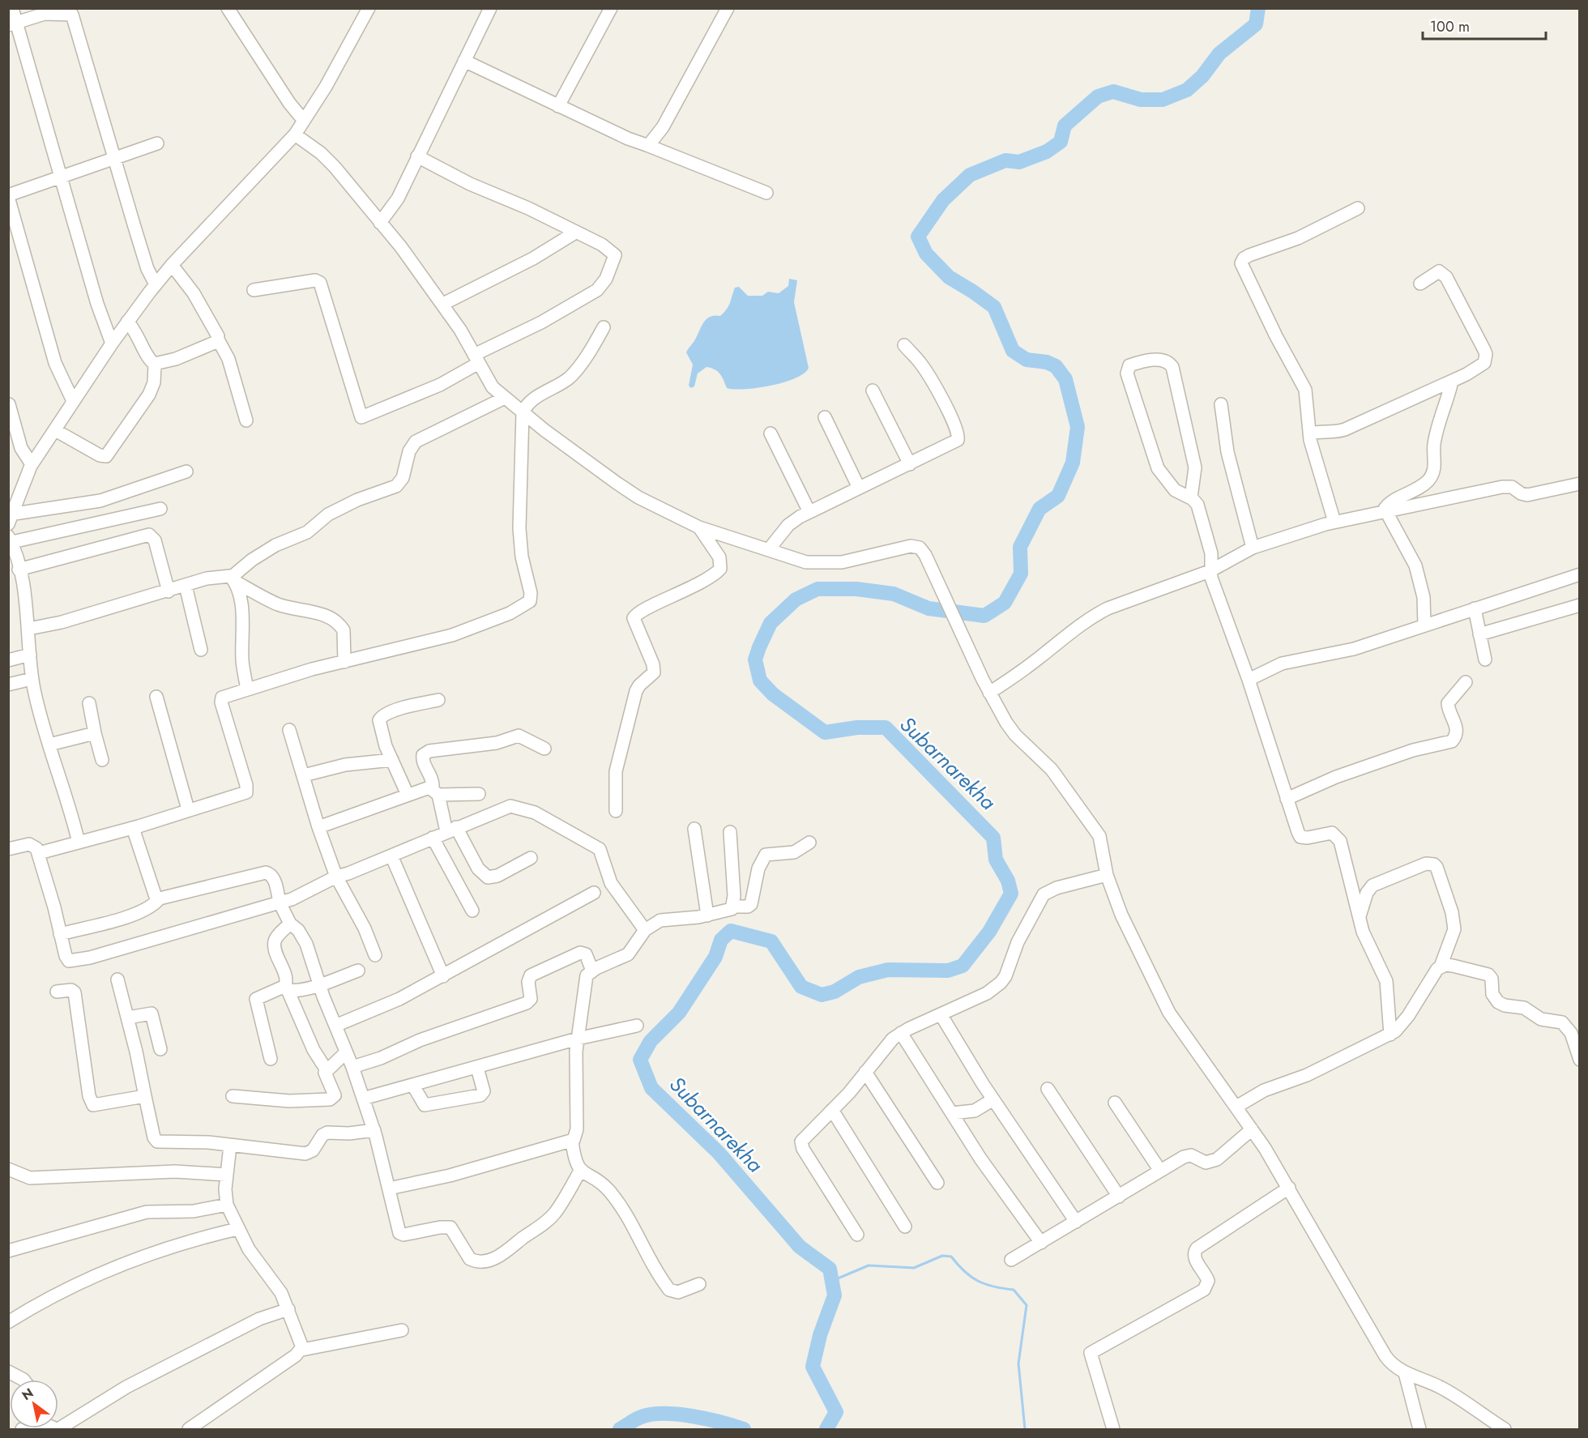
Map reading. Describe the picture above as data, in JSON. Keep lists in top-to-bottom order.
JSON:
{
  "water": ["Subarnarekha"],
  "scale_bar": "100 m",
  "north": "top left"
}
